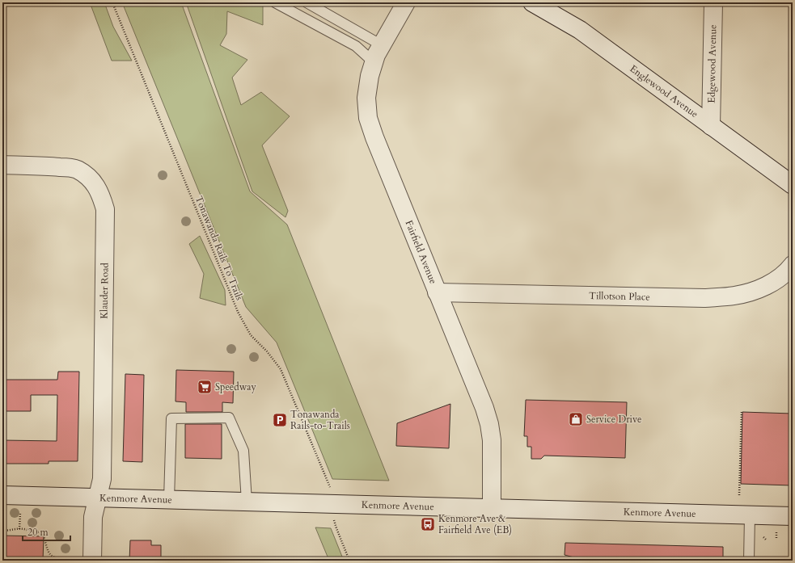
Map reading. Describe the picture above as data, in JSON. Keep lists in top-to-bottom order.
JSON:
{
  "streets": {
    "street": [
      "Edgewood Avenue",
      "Englewood Avenue",
      "Fairfield Avenue",
      "Klauder Road",
      "Tillotson Place",
      "Kenmore Avenue"
    ],
    "path": ["Tonawanda Rails To Trails"]
  },
  "crossings": [
    ["Edgewood Avenue", "Englewood Avenue"],
    ["Fairfield Avenue", "Tillotson Place"],
    ["Fairfield Avenue", "Kenmore Avenue"],
    ["Klauder Road", "Kenmore Avenue"]
  ],
  "places": {
    "supermarket": ["Speedway"],
    "shop": ["Service Drive"],
    "parking": ["Tonawanda Rails-to-Trails"],
    "bus stop": ["Kenmore Ave & Fairfield Ave (EB)"]
  },
  "scale_bar": "20 m"
}
